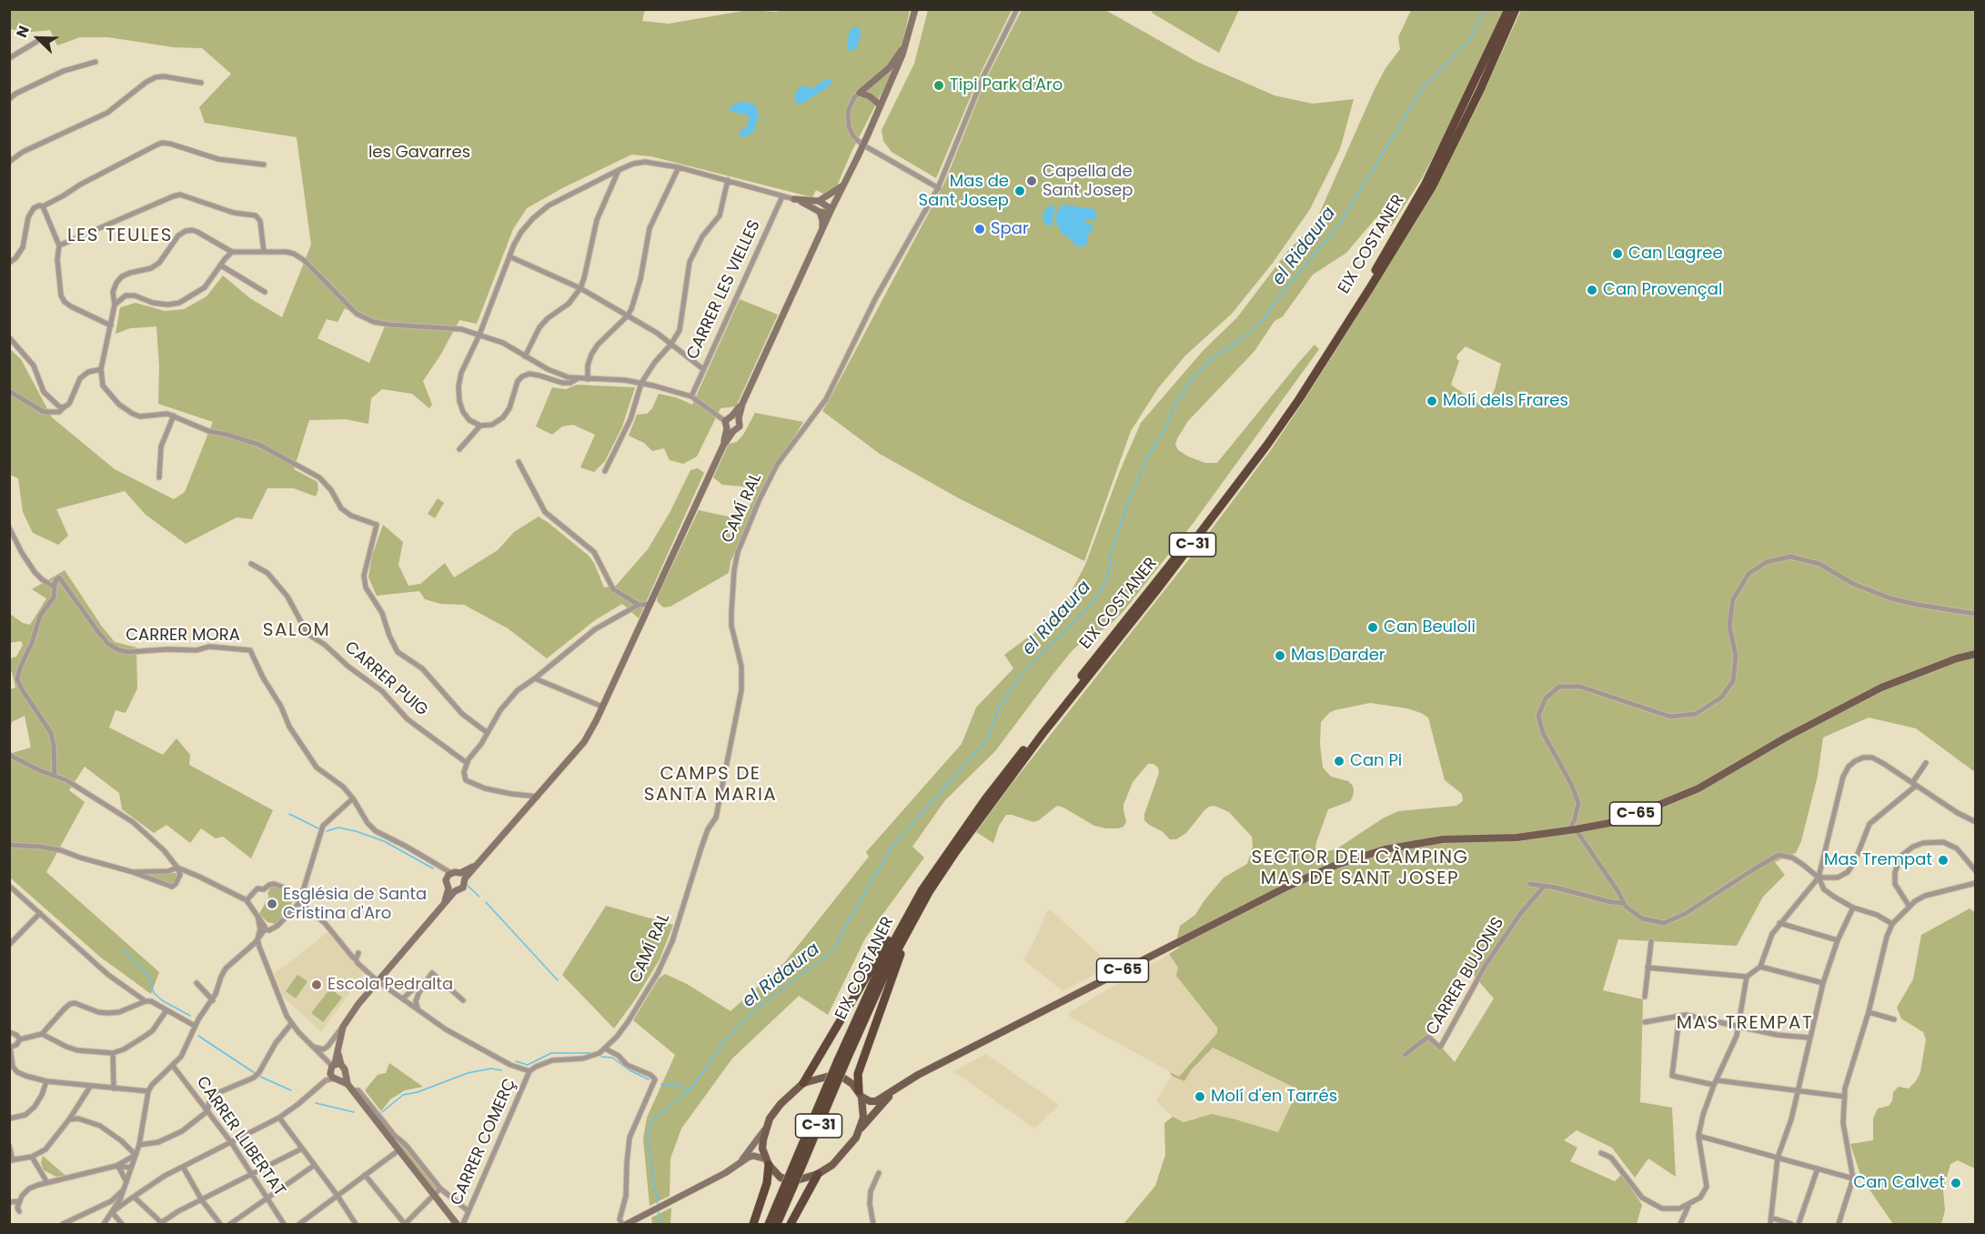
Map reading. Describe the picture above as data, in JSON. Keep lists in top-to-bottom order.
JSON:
{
  "streets": {
    "highway": ["EIX COSTANER", "C-31", "C-65"],
    "street": [
      "CARRER LES VIELLES",
      "CAMÍ RAL",
      "CARRER MORA",
      "CARRER PUIG",
      "CARRER BUJONIS",
      "CARRER LLIBERTAT",
      "CARRER COMERÇ"
    ]
  },
  "districts": [
    "LES TEULES",
    "SALOM",
    "CAMPS DE SANTA MARIA",
    "SECTOR DEL CÀMPING MAS DE SANT JOSEP",
    "MAS TREMPAT"
  ],
  "water": ["el Ridaura"],
  "parks": ["les Gavarres"],
  "places": [
    "Tipi Park d'Aro",
    "Capella de Sant Josep",
    "Mas de Sant Josep",
    "Spar",
    "Can Lagree",
    "Can Provençal",
    "Molí dels Frares",
    "Can Beuloli",
    "Mas Darder",
    "Can Pi",
    "Mas Trempat",
    "Església de Santa Cristina d'Aro",
    "Escola Pedralta",
    "Molí d'en Tarrés",
    "Can Calvet"
  ],
  "north": "top left"
}
